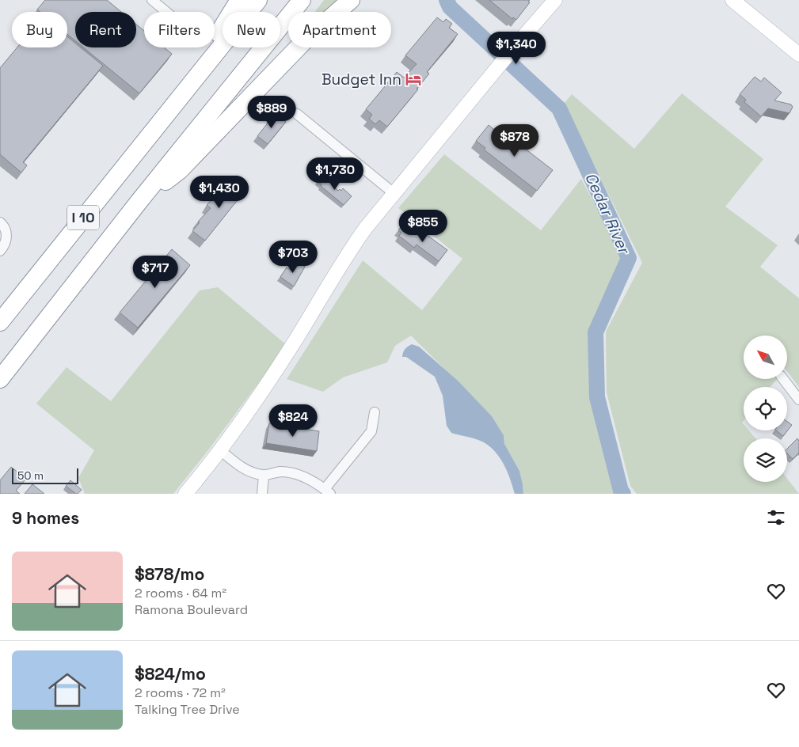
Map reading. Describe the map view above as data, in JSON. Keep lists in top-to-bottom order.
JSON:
{
  "streets": {
    "highway": ["I 10"]
  },
  "water": ["Cedar River"],
  "places": {
    "hotel": ["Budget Inn"]
  },
  "scale_bar": "50 m",
  "north": "top left",
  "page": {
    "chip": [
      "Buy",
      "Rent",
      "Filters",
      "New",
      "Apartment"
    ],
    "price": [
      "$1,340",
      "$889",
      "$878",
      "$1,730",
      "$1,430",
      "$855",
      "$703",
      "$717",
      "$824"
    ],
    "scale": "50 m",
    "heading": "9 homes",
    "list": [
      {
        "name": "$878/mo",
        "note": "2 rooms · 64 m² · Ramona Boulevard"
      },
      {
        "name": "$824/mo",
        "note": "2 rooms · 72 m² · Talking Tree Drive"
      }
    ]
  }
}
